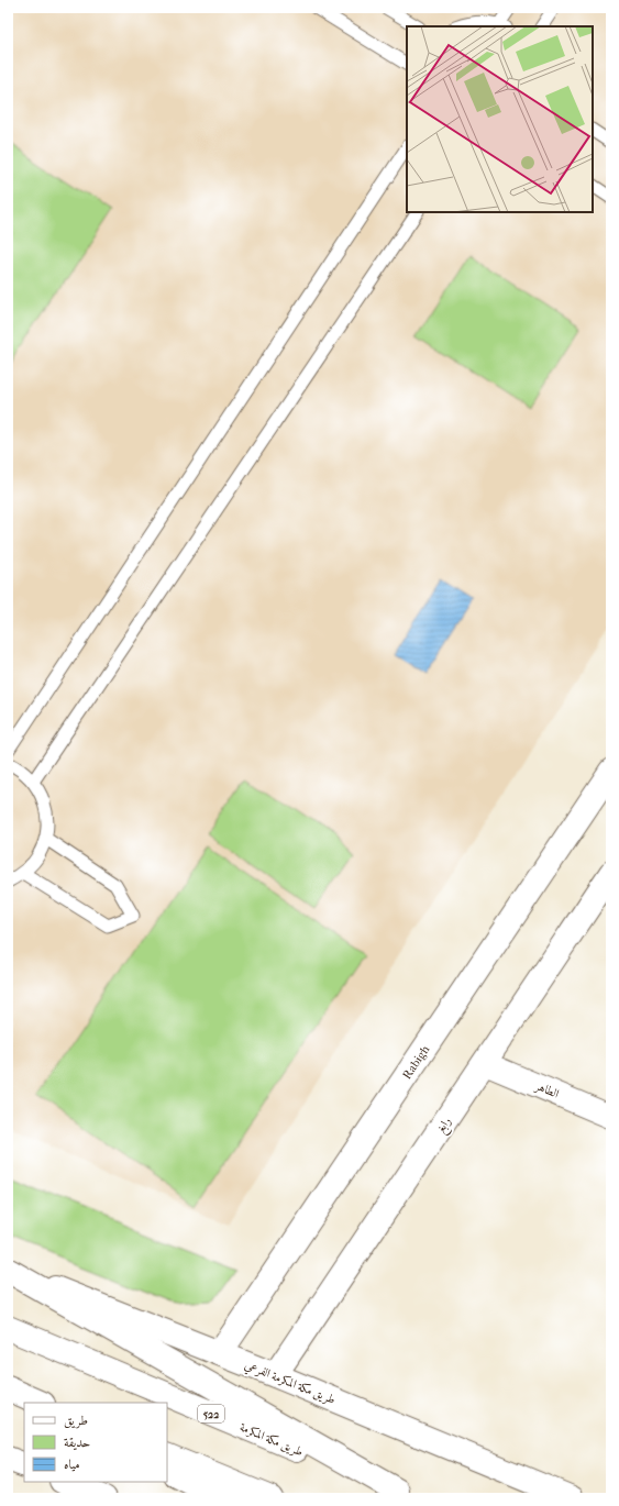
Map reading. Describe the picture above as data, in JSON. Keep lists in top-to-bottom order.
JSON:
{
  "streets": {
    "main road": [
      "Rabigh",
      "رابغ",
      "طريق مكة المكرمة الفرعي",
      "522",
      "طريق مكة المكرمة"
    ],
    "street": ["الطاهر"]
  },
  "crossings": [
    ["Rabigh", "طريق مكة المكرمة الفرعي"],
    ["الطاهر", "رابغ"],
    ["رابغ", "طريق مكة المكرمة الفرعي"]
  ],
  "legend": ["طريق", "حديقة", "مياه"]
}
